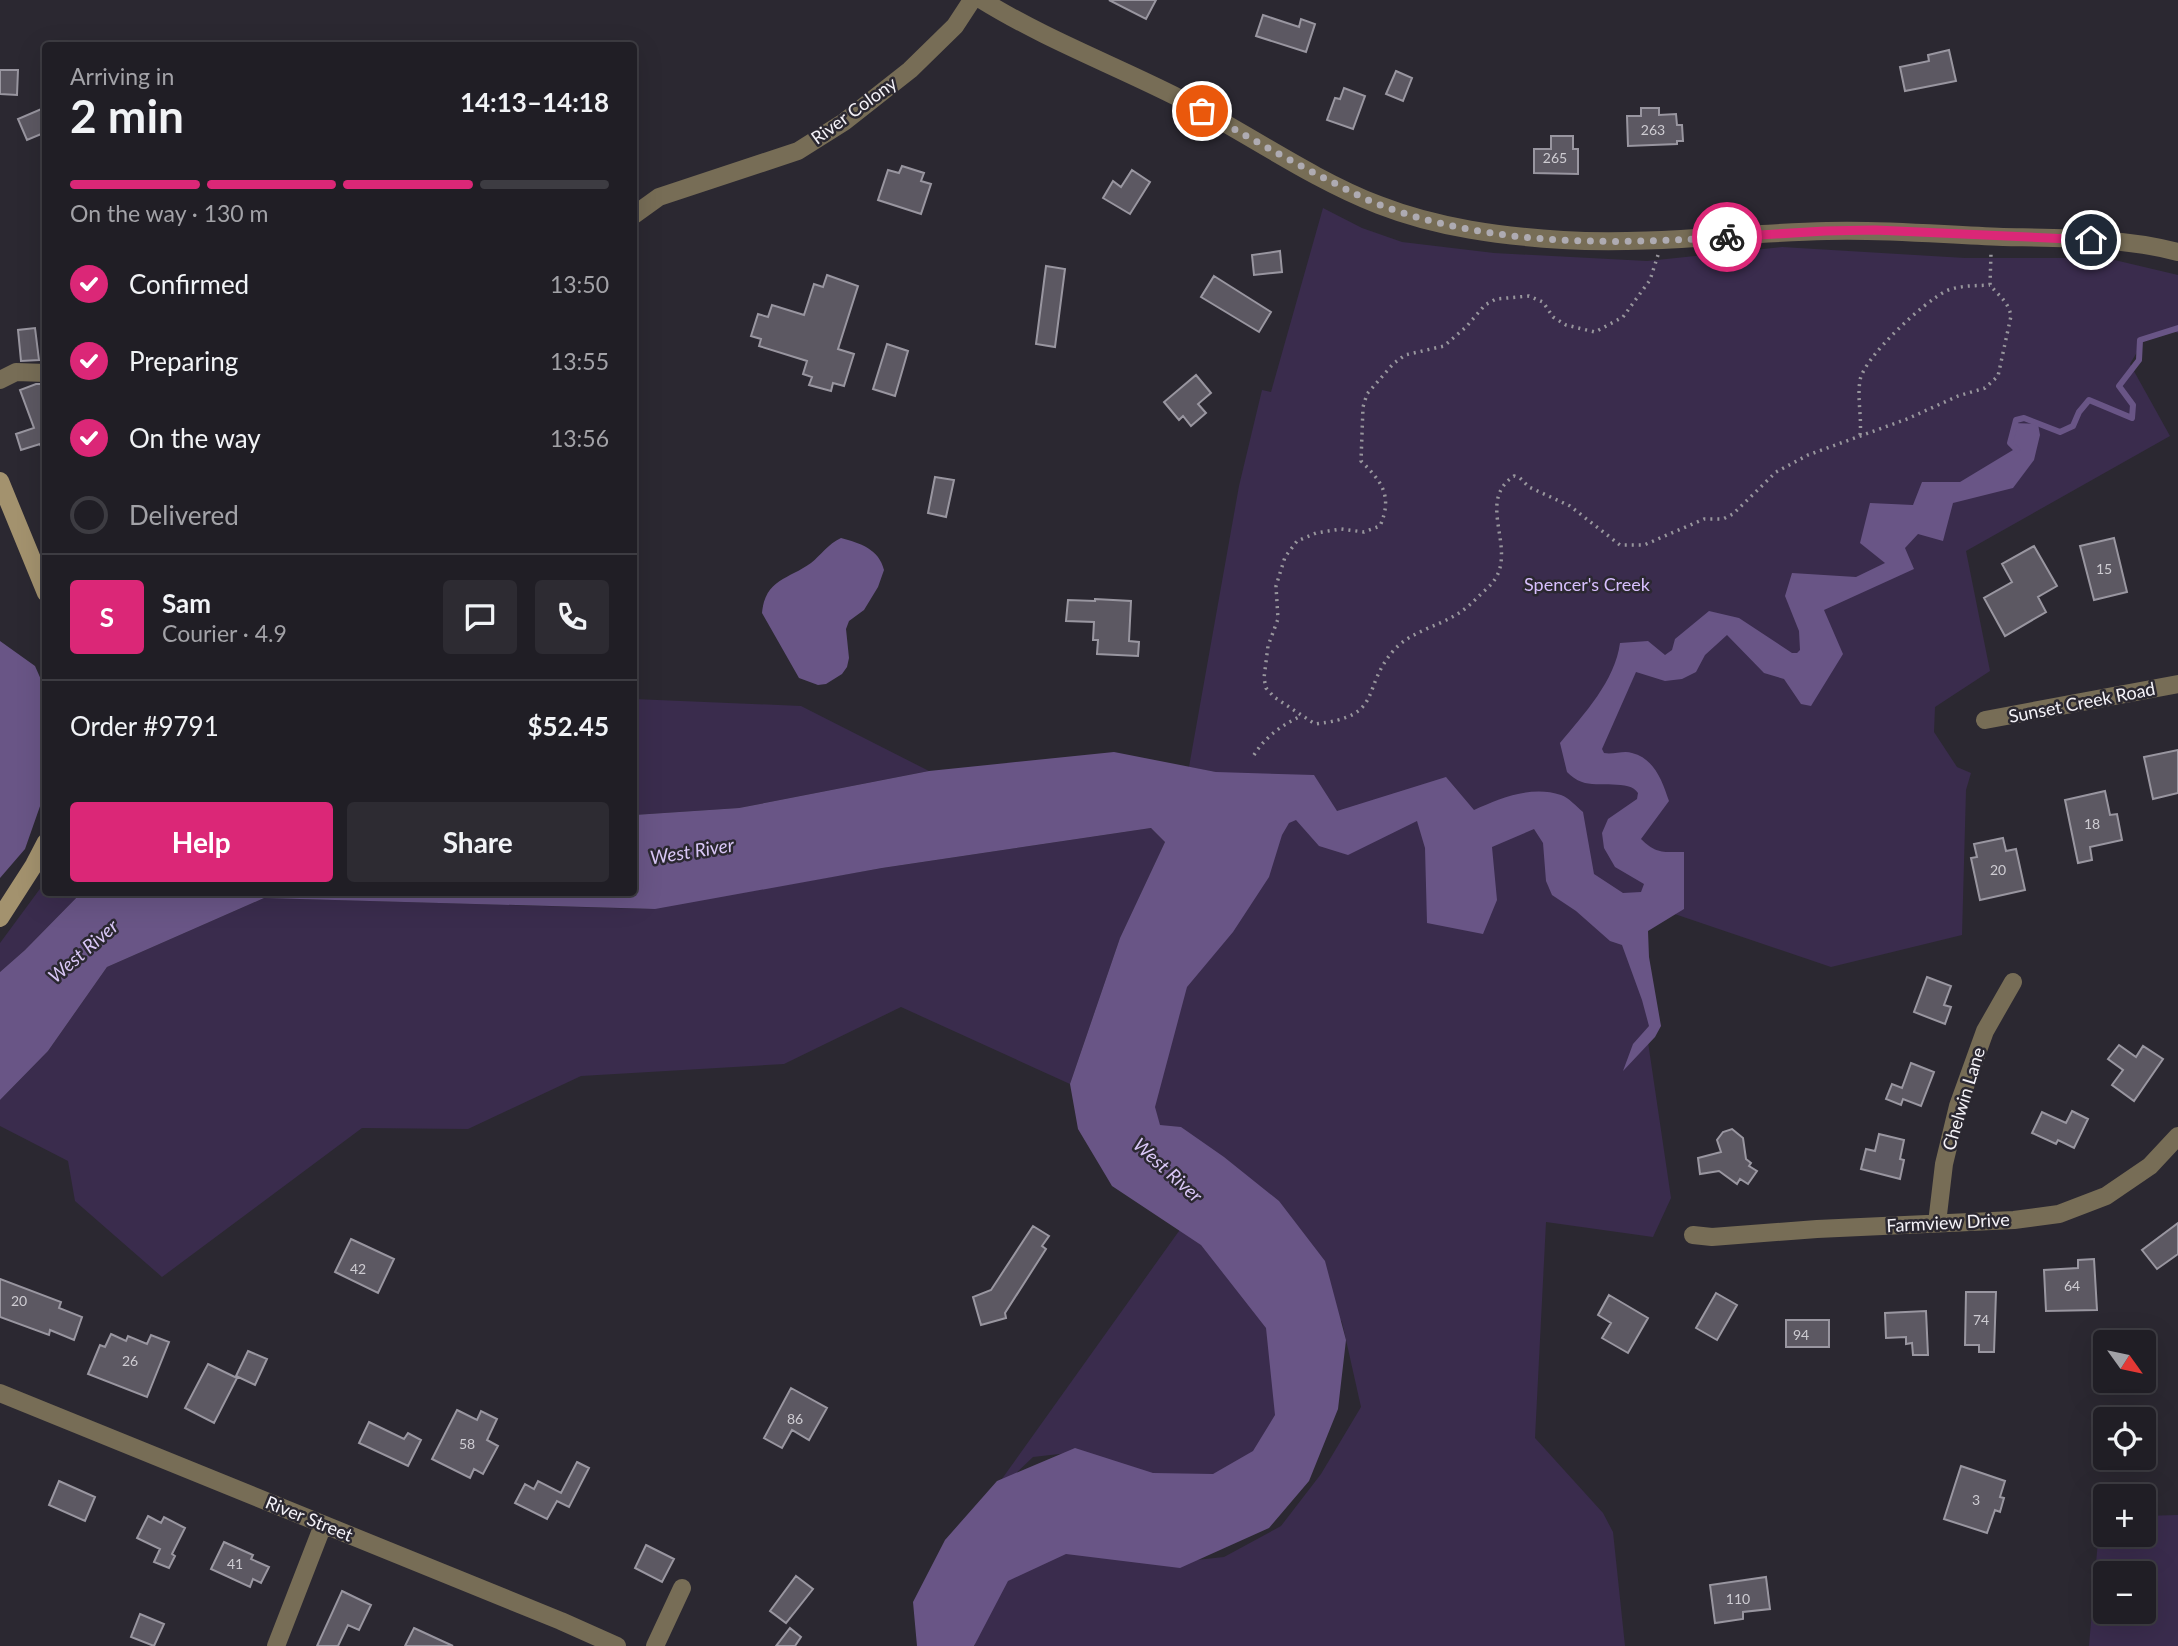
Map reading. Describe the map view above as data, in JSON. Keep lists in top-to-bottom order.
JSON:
{
  "streets": {
    "street": [
      "River Colony",
      "Sunset Creek Road",
      "Chelwin Lane",
      "Farmview Drive",
      "River Street"
    ]
  },
  "crossings": [
    ["Chelwin Lane", "Farmview Drive"]
  ],
  "water": ["West River"],
  "parks": ["Spencer's Creek"],
  "house_numbers": [
    "263",
    "265",
    "15",
    "18",
    "20",
    "42",
    "64",
    "20",
    "74",
    "94",
    "26",
    "86",
    "58",
    "3",
    "41",
    "110"
  ],
  "north": "bottom right",
  "page": {
    "heading": ["2 min", "Arriving in", "14:13–14:18"],
    "panel": [
      "Sam",
      "Courier · 4.9",
      "Order #9791",
      "$52.45"
    ],
    "bar": "On the way · 130 m",
    "list": [
      ["Confirmed", "13:50"],
      ["Preparing", "13:55"],
      ["On the way", "13:56"],
      "Delivered"
    ],
    "round": "S",
    "buttons": ["Help", "Share"],
    "map_buttons": ["+", "−"]
  }
}
